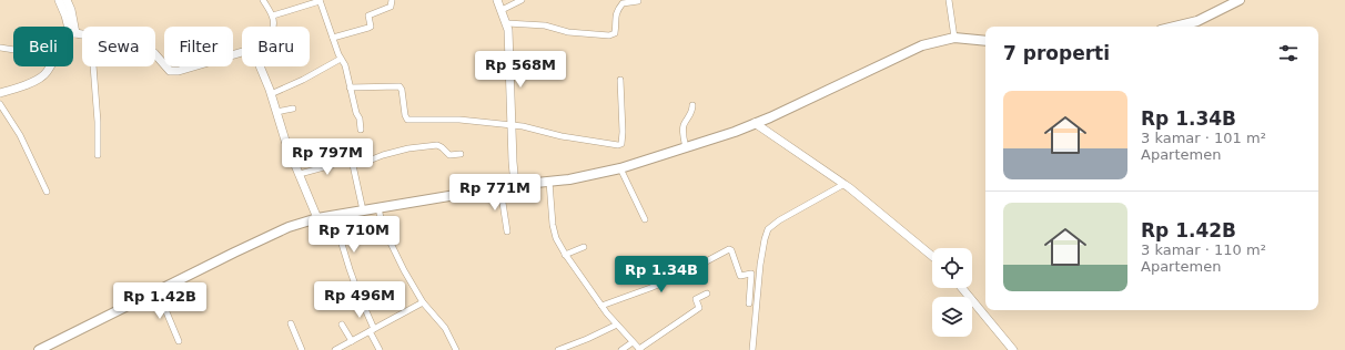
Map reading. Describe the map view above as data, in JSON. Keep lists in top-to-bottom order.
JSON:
{
  "page": {
    "chip": [
      "Beli",
      "Sewa",
      "Filter",
      "Baru"
    ],
    "heading": "7 properti",
    "price": [
      "Rp 568M",
      "Rp 797M",
      "Rp 771M",
      "Rp 710M",
      "Rp 1.34B",
      "Rp 496M",
      "Rp 1.42B"
    ],
    "list": [
      {
        "name": "Rp 1.34B",
        "note": "3 kamar · 101 m² · Apartemen"
      },
      {
        "name": "Rp 1.42B",
        "note": "3 kamar · 110 m² · Apartemen"
      }
    ]
  }
}
